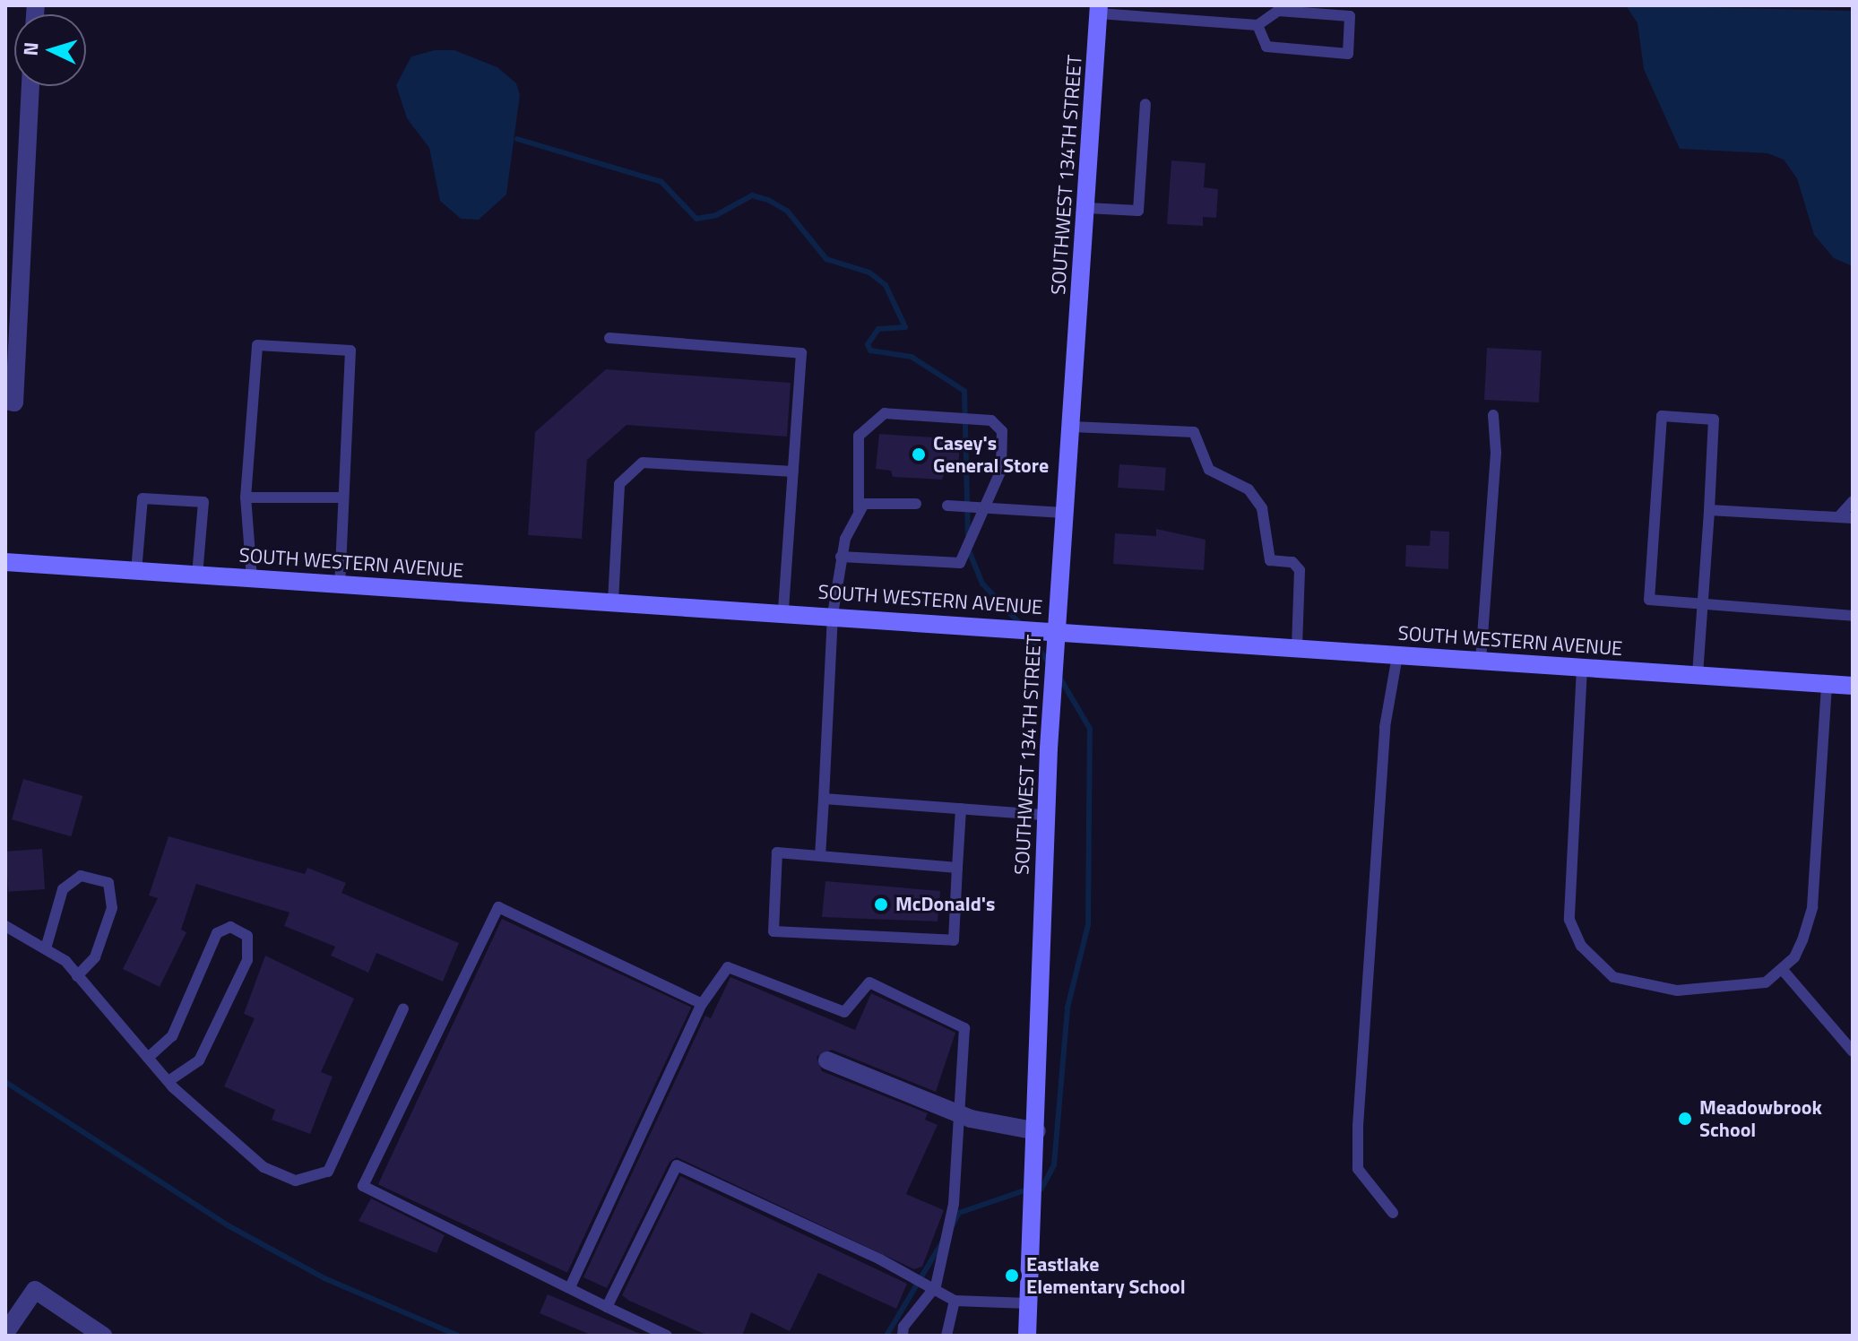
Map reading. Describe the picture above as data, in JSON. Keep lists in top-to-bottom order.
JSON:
{
  "streets": {
    "main road": ["SOUTHWEST 134TH STREET", "SOUTH WESTERN AVENUE"]
  },
  "crossings": [
    ["SOUTHWEST 134TH STREET", "SOUTH WESTERN AVENUE"]
  ],
  "places": [
    "Casey's General Store",
    "McDonald's",
    "Meadowbrook School",
    "Eastlake Elementary School"
  ],
  "north": "left"
}
